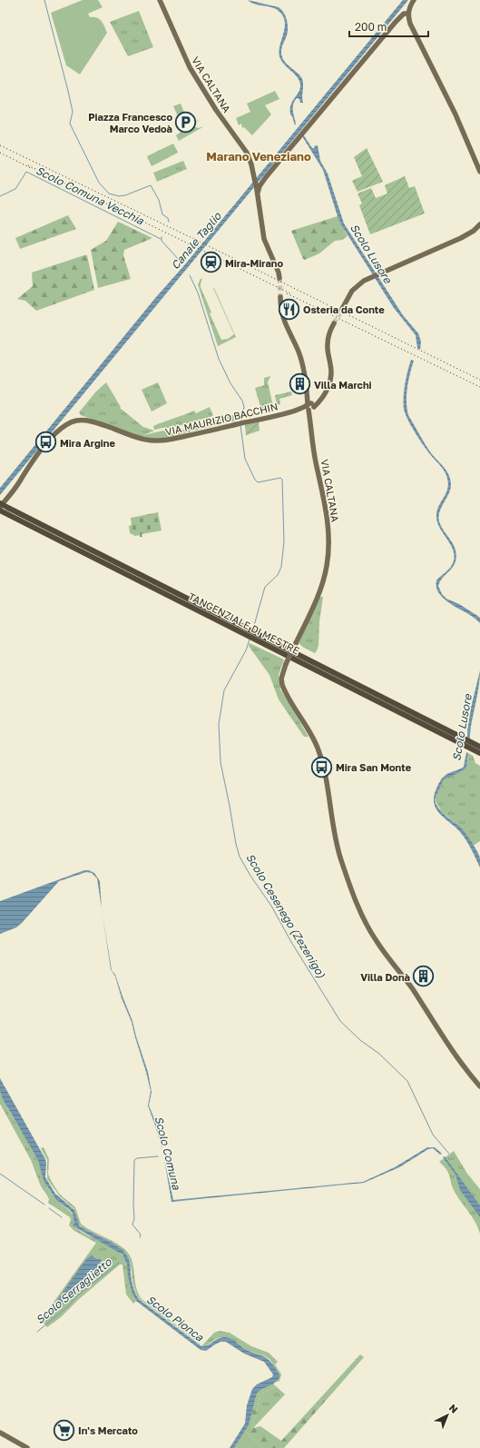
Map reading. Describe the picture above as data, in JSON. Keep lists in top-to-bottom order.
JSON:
{
  "streets": {
    "highway": ["TANGENZIALE DI MESTRE"],
    "main road": ["VIA CALTANA", "VIA MAURIZIO BACCHIN"]
  },
  "crossings": [
    ["VIA CALTANA", "VIA MAURIZIO BACCHIN"]
  ],
  "districts": ["Marano Veneziano"],
  "water": [
    "Scolo Comuna Vecchia",
    "Canale Taglio",
    "Scolo Lusore",
    "Scolo Cesenego (Zezenigo)",
    "Scolo Comuna",
    "Scolo Serraglietto",
    "Scolo Pionca"
  ],
  "places": {
    "parking": ["Piazza Francesco Marco Vedoà"],
    "station": ["Mira-Mirano"],
    "restaurant": ["Osteria da Conte"],
    "building": ["Villa Marchi", "Villa Donà"],
    "bus stop": ["Mira Argine", "Mira San Monte"],
    "supermarket": ["In's Mercato"]
  },
  "scale_bar": "200 m",
  "north": "top right"
}
